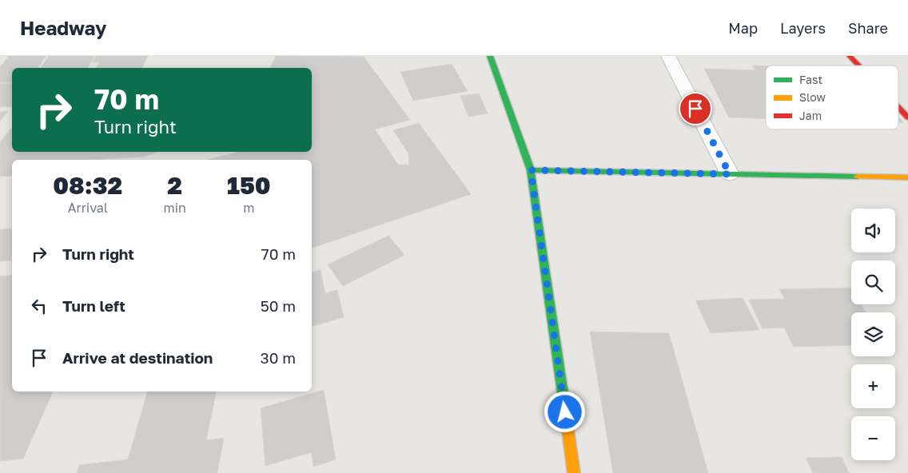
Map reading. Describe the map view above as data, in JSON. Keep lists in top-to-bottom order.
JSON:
{
  "legend": ["Fast", "Slow", "Jam"],
  "page": {
    "header": "Headway",
    "nav": ["Map", "Layers", "Share"],
    "turn": ["70 m", "Turn right"],
    "eta": [
      "08:32",
      "Arrival",
      "2",
      "min",
      "150",
      "m"
    ],
    "map_buttons": ["+", "−"],
    "list": [
      {
        "name": "Turn right",
        "value": "70 m"
      },
      {
        "name": "Turn left",
        "value": "50 m"
      },
      {
        "name": "Arrive at destination",
        "value": "30 m"
      }
    ]
  }
}
